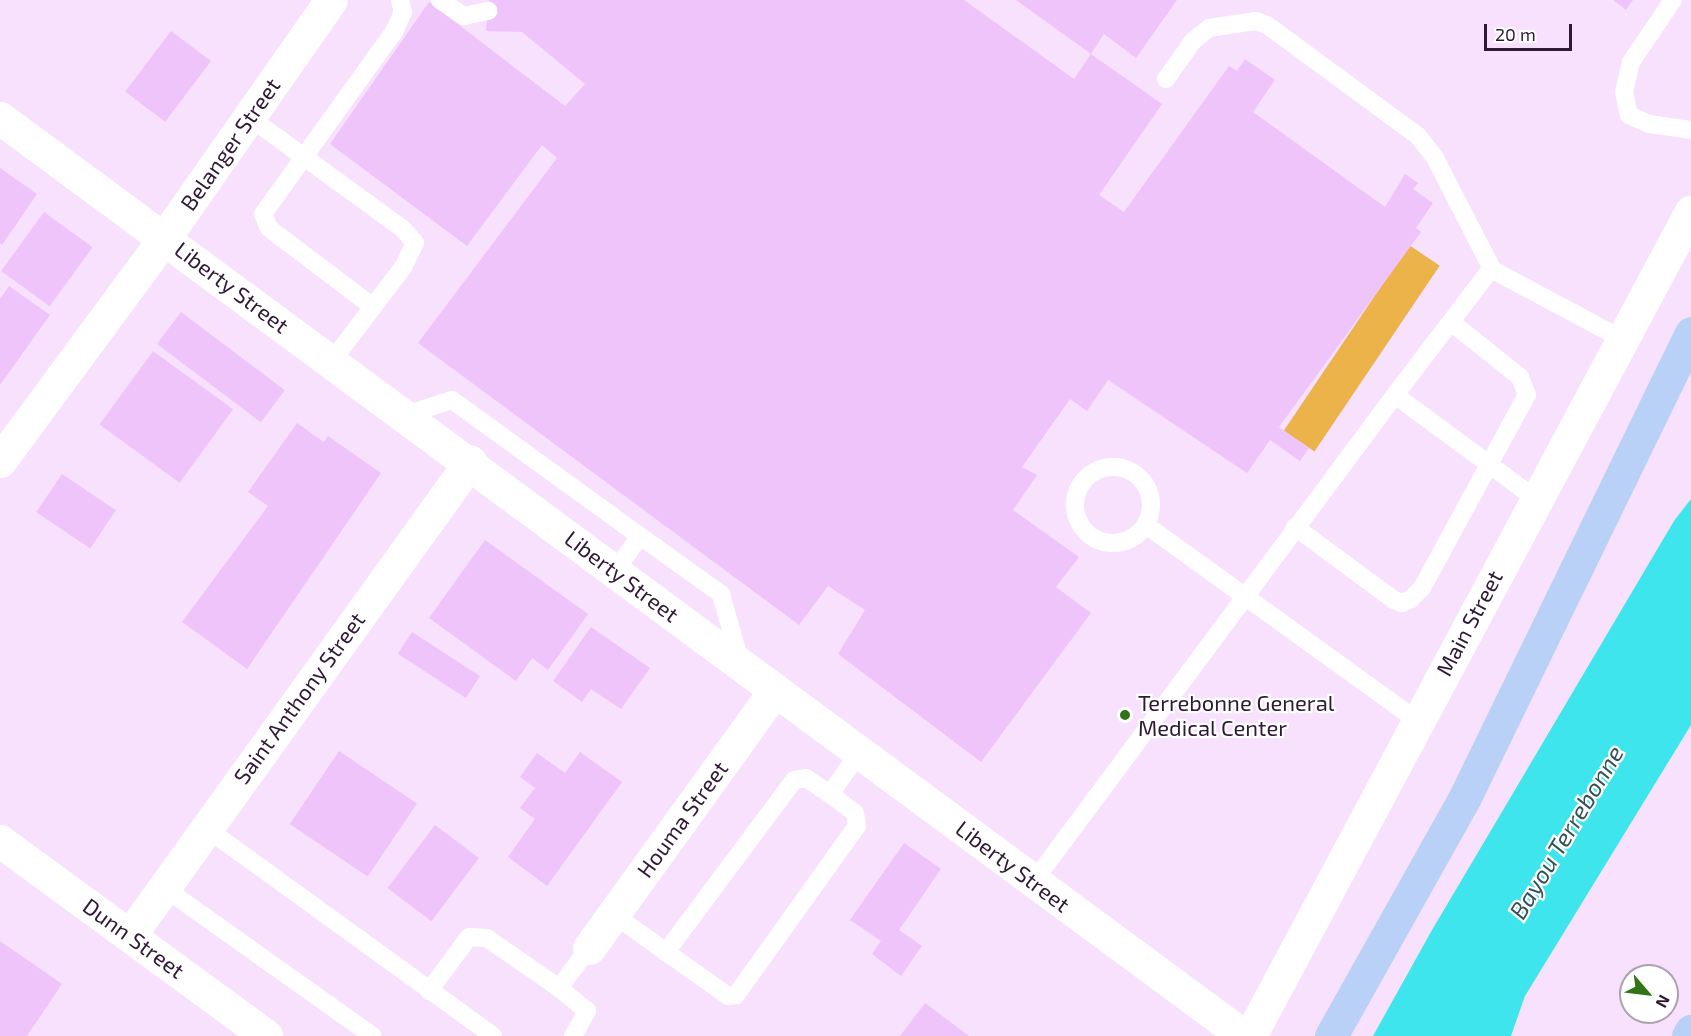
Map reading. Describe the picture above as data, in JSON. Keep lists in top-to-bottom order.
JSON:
{
  "streets": {
    "street": [
      "Belanger Street",
      "Liberty Street",
      "Main Street",
      "Saint Anthony Street",
      "Houma Street",
      "Dunn Street"
    ]
  },
  "crossings": [
    ["Belanger Street", "Liberty Street"],
    ["Liberty Street", "Saint Anthony Street"],
    ["Liberty Street", "Houma Street"],
    ["Saint Anthony Street", "Dunn Street"]
  ],
  "water": ["Bayou Terrebonne"],
  "places": ["Terrebonne General Medical Center"],
  "scale_bar": "20 m",
  "north": "bottom right"
}
